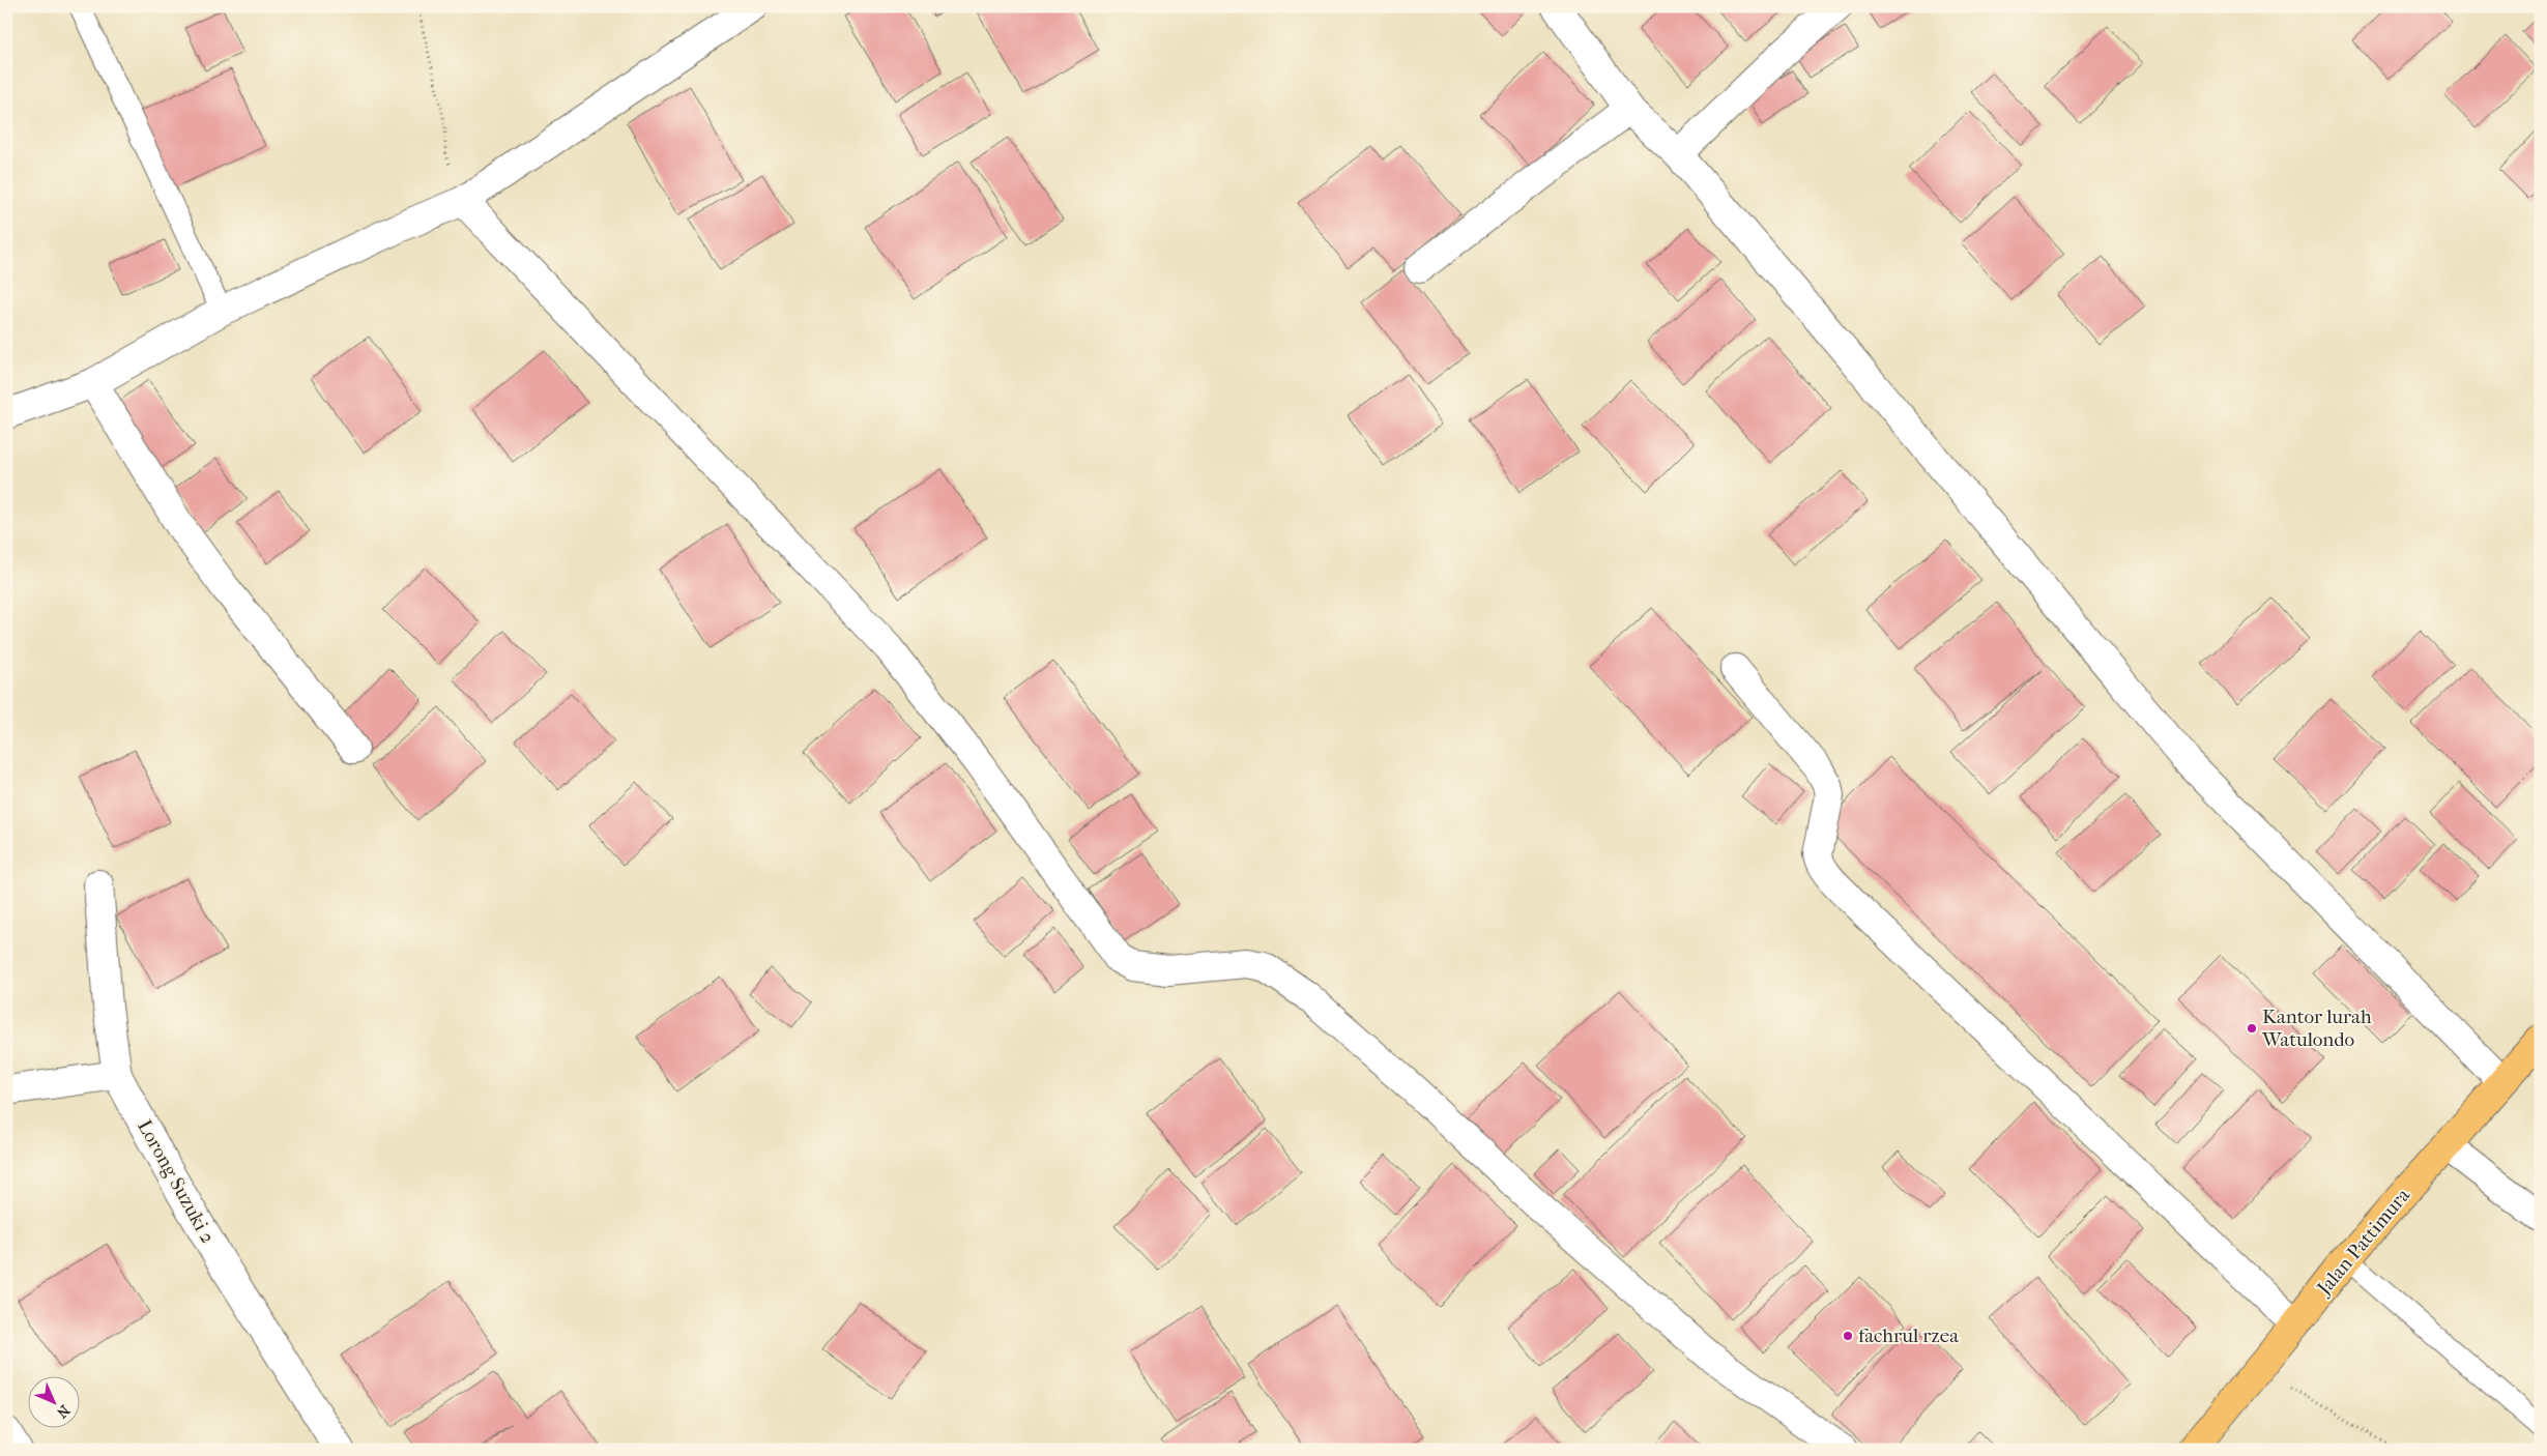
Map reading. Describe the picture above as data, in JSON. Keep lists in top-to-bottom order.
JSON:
{
  "streets": {
    "highway": ["Jalan Pattimura"],
    "street": ["Lorong Suzuki 2"]
  },
  "places": ["Kantor lurah Watulondo", "fachrul rzea"],
  "north": "bottom right"
}
